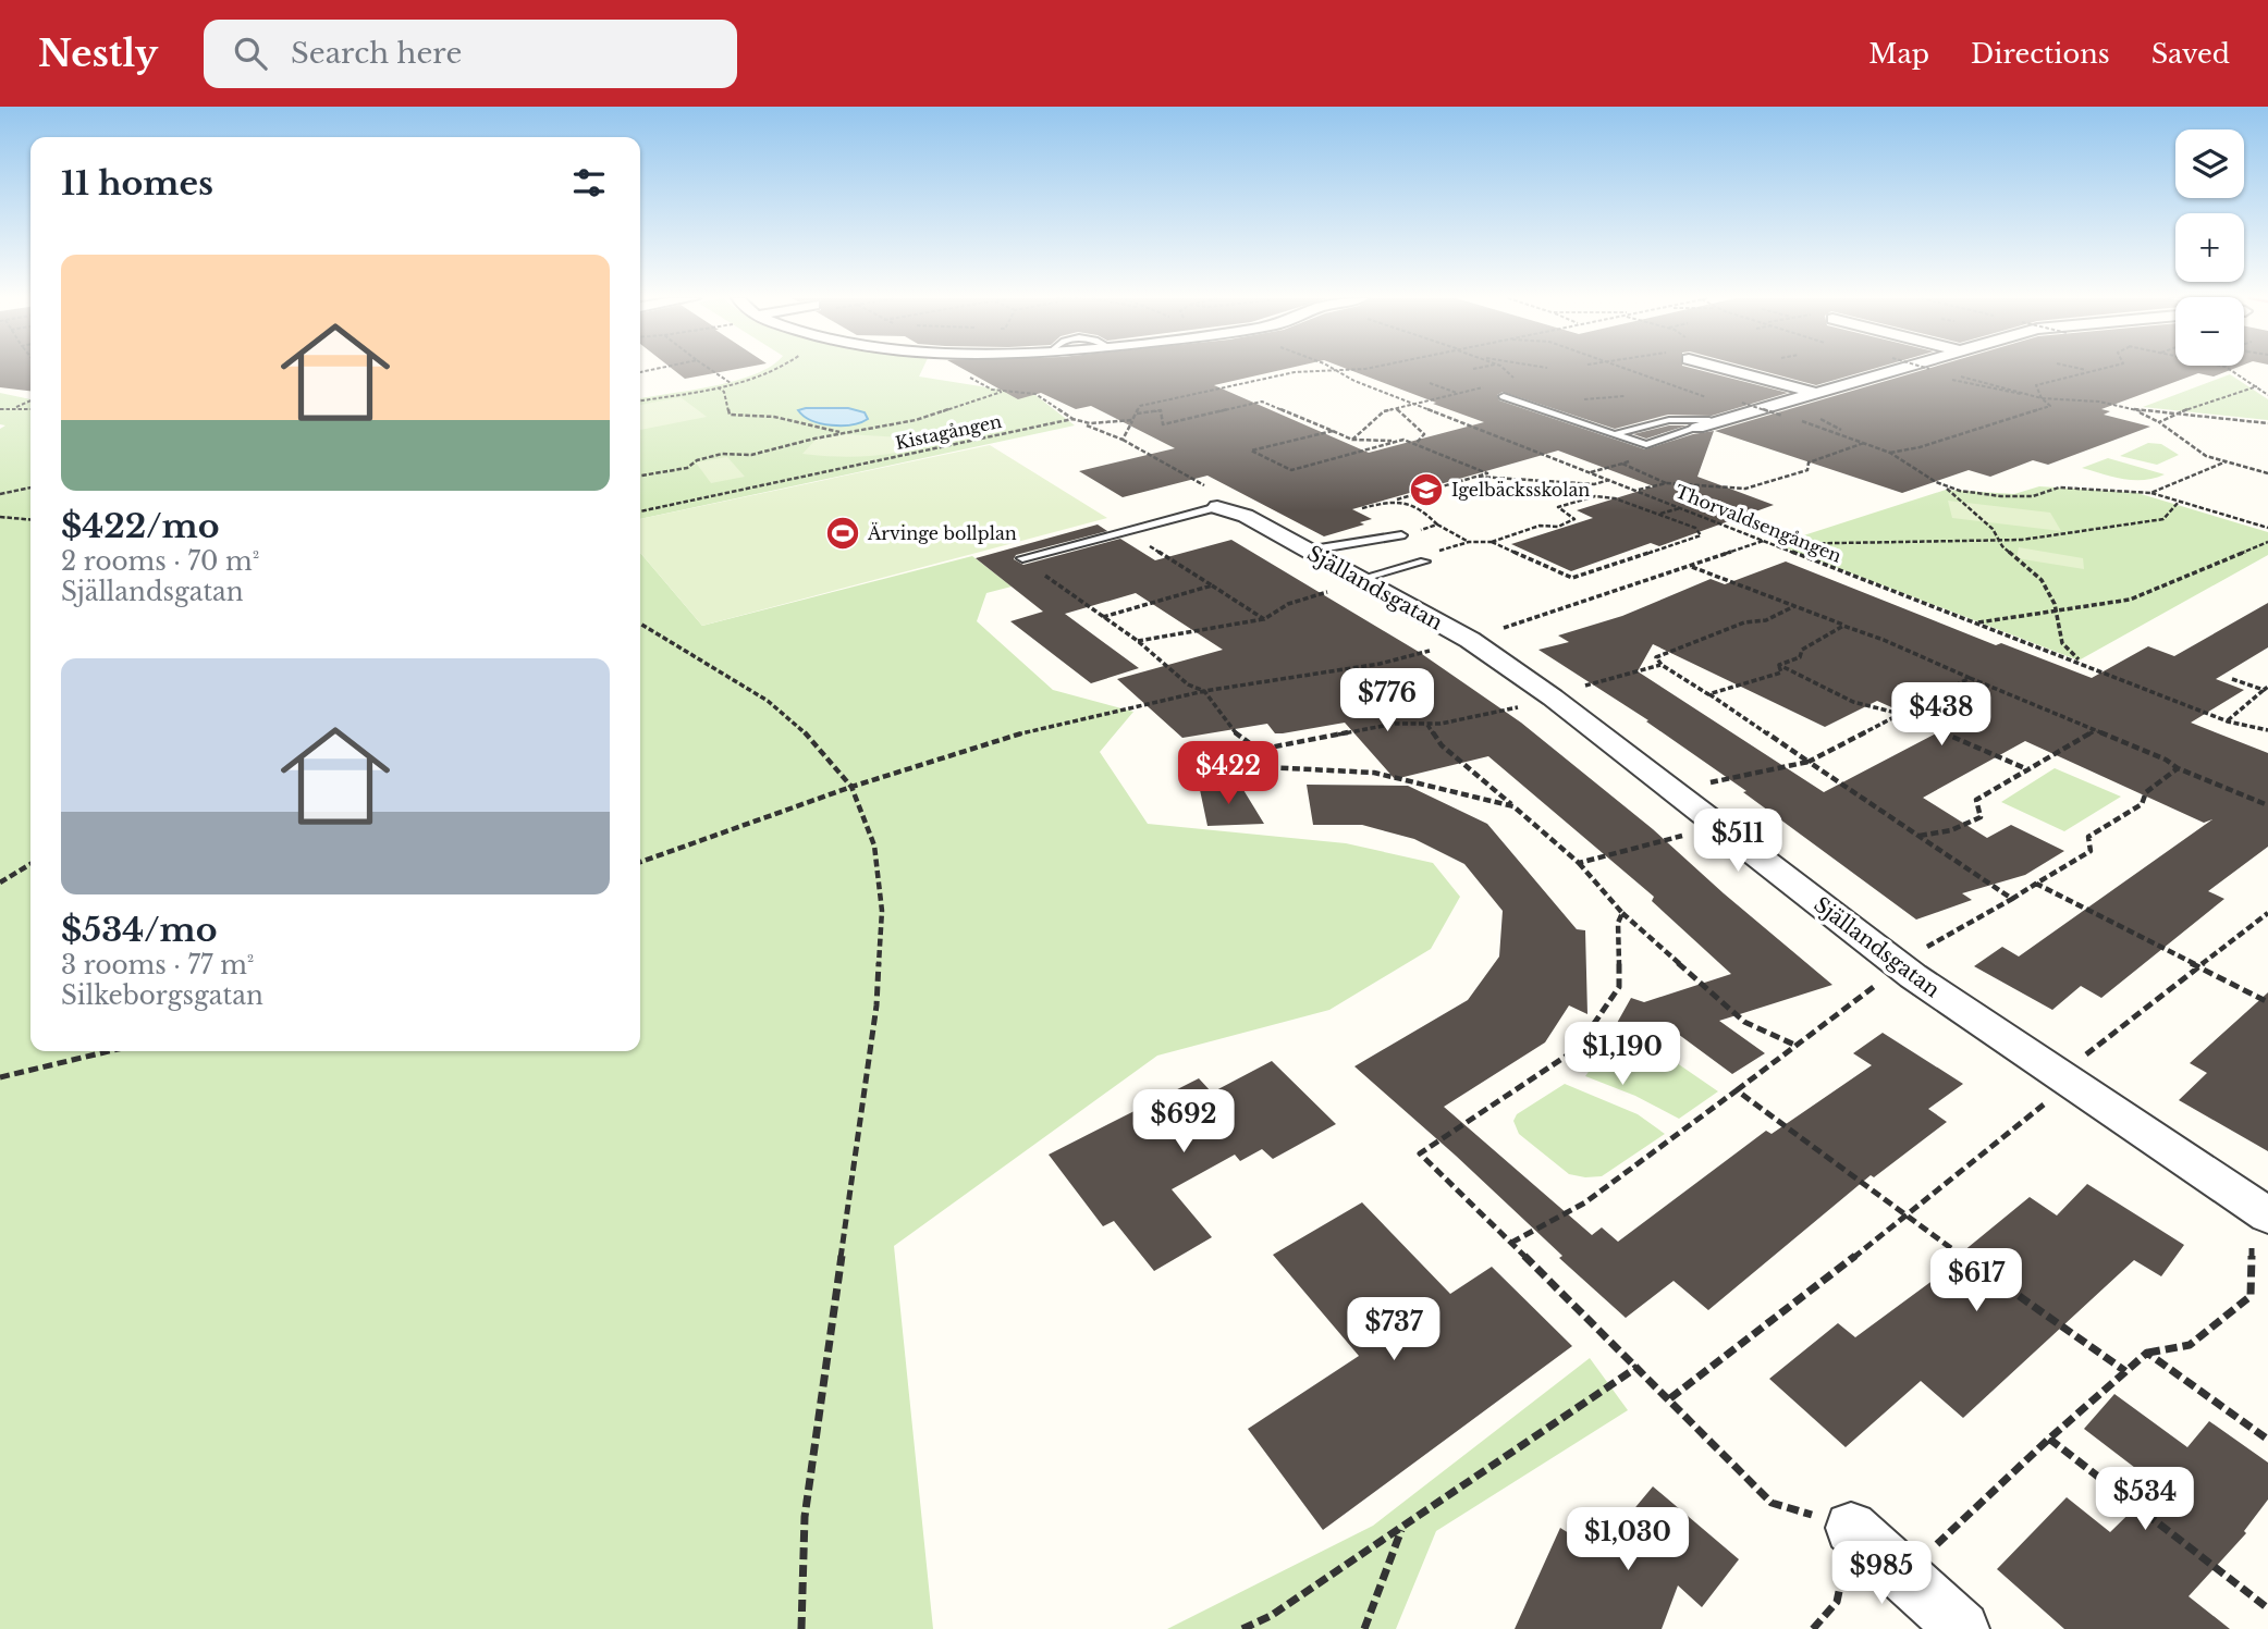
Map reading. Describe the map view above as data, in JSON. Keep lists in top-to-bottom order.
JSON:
{
  "streets": {
    "street": ["Själlandsgatan"],
    "path": ["Kistagången", "Thorvaldsengången"]
  },
  "places": {
    "school or university": ["Igelbäcksskolan"],
    "sports": ["Ärvinge bollplan"]
  },
  "page": {
    "header": "Nestly",
    "search": "Search here",
    "nav": ["Map", "Directions", "Saved"],
    "map_buttons": ["+", "−"],
    "heading": "11 homes",
    "list": [
      {
        "name": "$422/mo",
        "note": "2 rooms · 70 m² · Själlandsgatan"
      },
      {
        "name": "$534/mo",
        "note": "3 rooms · 77 m² · Silkeborgsgatan"
      }
    ],
    "price": [
      "$776",
      "$438",
      "$422",
      "$511",
      "$1,190",
      "$692",
      "$617",
      "$737",
      "$534",
      "$1,030",
      "$985"
    ]
  }
}
